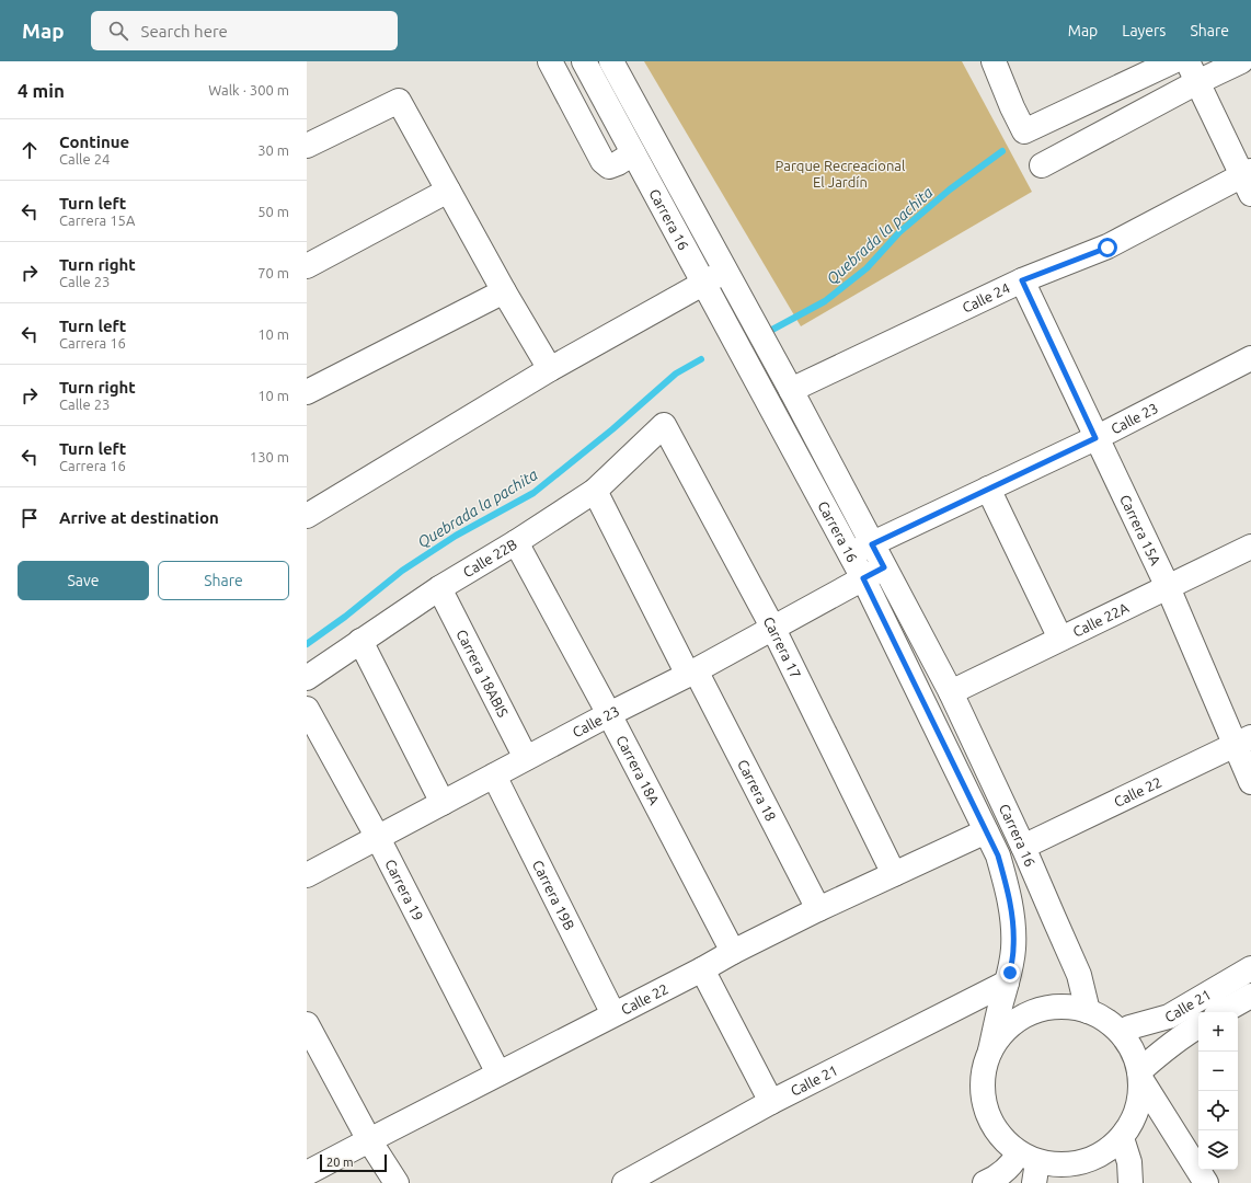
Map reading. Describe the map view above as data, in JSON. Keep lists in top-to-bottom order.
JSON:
{
  "streets": {
    "street": [
      "Carrera 16",
      "Calle 24",
      "Calle 23",
      "Carrera 15A",
      "Calle 22B",
      "Calle 22A",
      "Carrera 17",
      "Carrera 18ABIS",
      "Carrera 18A",
      "Carrera 18",
      "Calle 22",
      "Carrera 19",
      "Carrera 19B",
      "Calle 21"
    ]
  },
  "crossings": [
    ["Carrera 16", "Calle 24"],
    ["Carrera 16", "Calle 23"],
    ["Carrera 16", "Calle 22A"],
    ["Carrera 16", "Calle 22"],
    ["Carrera 16", "Calle 21"],
    ["Calle 24", "Carrera 15A"],
    ["Calle 23", "Carrera 15A"],
    ["Calle 23", "Carrera 17"],
    ["Calle 23", "Carrera 18ABIS"],
    ["Calle 23", "Carrera 18A"],
    ["Calle 23", "Carrera 18"],
    ["Calle 23", "Carrera 19"],
    ["Calle 23", "Carrera 19B"],
    ["Carrera 15A", "Calle 22A"],
    ["Carrera 15A", "Calle 22"],
    ["Calle 22B", "Carrera 17"],
    ["Calle 22B", "Carrera 18ABIS"],
    ["Calle 22B", "Carrera 18A"],
    ["Calle 22B", "Carrera 18"],
    ["Carrera 17", "Calle 22"],
    ["Carrera 18A", "Calle 22"],
    ["Carrera 18", "Calle 22"],
    ["Calle 22", "Carrera 19"],
    ["Calle 22", "Carrera 19B"]
  ],
  "water": ["Quebrada la pachita"],
  "parks": ["Parque Recreacional El Jardín"],
  "scale_bar": "20 m",
  "page": {
    "header": "Map",
    "search": "Search here",
    "nav": ["Map", "Layers", "Share"],
    "heading": ["4 min", "Walk · 300 m"],
    "list": [
      ["Continue", "Calle 24", "30 m"],
      ["Turn left", "Carrera 15A", "50 m"],
      ["Turn right", "Calle 23", "70 m"],
      ["Turn left", "Carrera 16", "10 m"],
      ["Turn right", "Calle 23", "10 m"],
      ["Turn left", "Carrera 16", "130 m"],
      "Arrive at destination"
    ],
    "buttons": ["Save", "Share"],
    "map_buttons": ["+", "−"],
    "scale": "20 m"
  }
}
